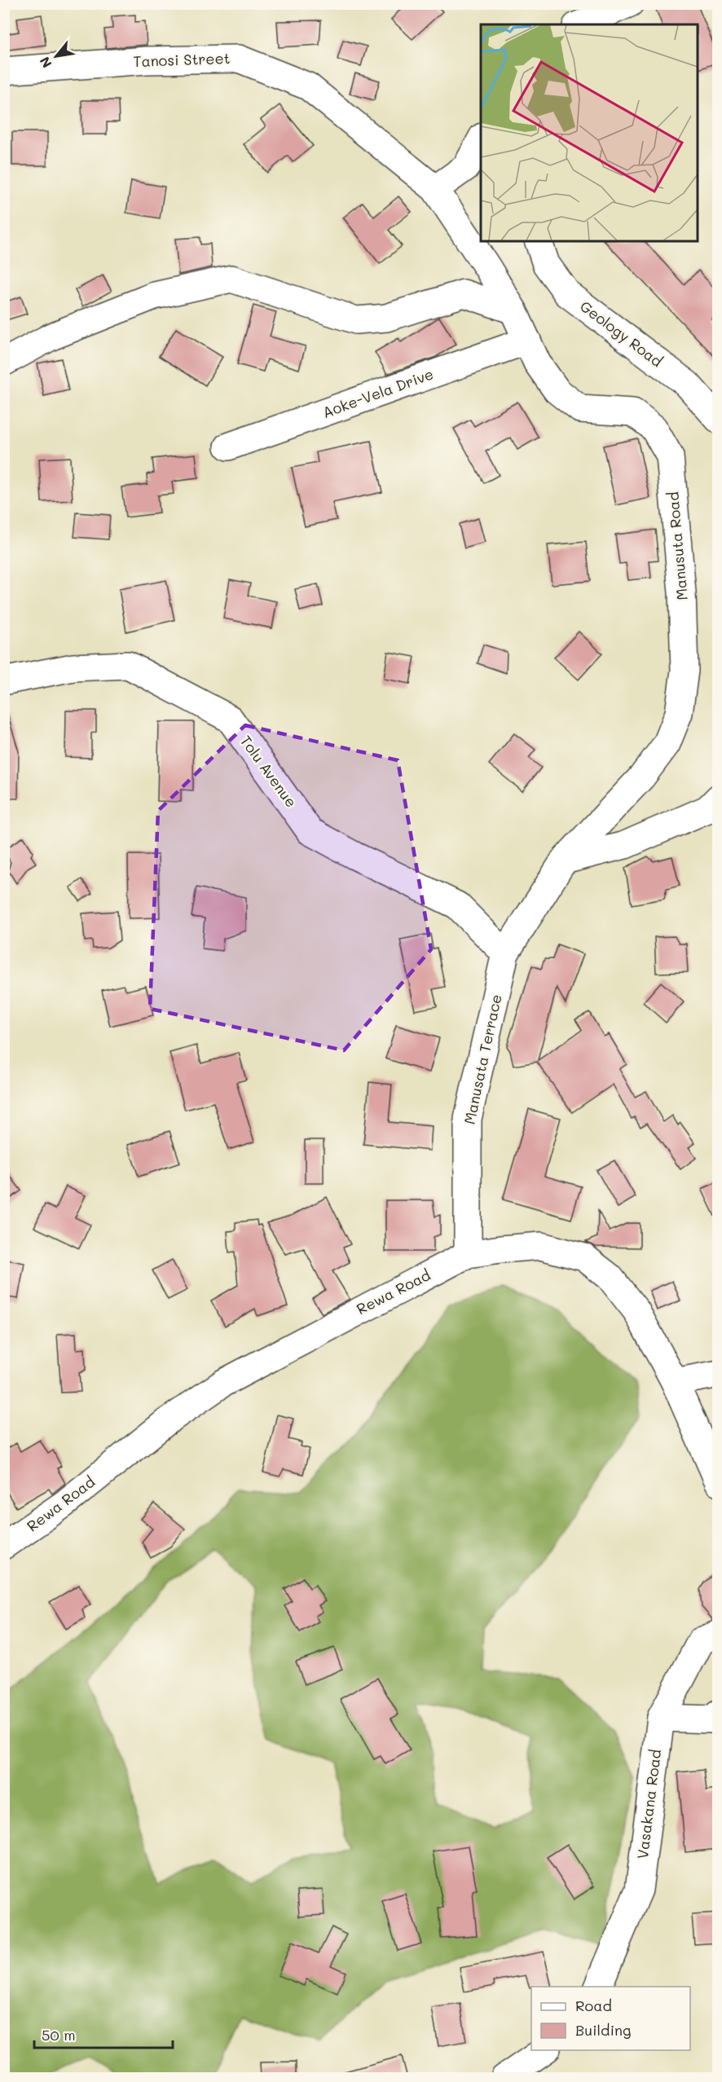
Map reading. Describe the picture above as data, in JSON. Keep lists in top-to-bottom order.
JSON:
{
  "streets": {
    "street": [
      "Tanosi Street",
      "Geology Road",
      "Aoke-Vela Drive",
      "Manusuta Road",
      "Tolu Avenue",
      "Manusata Terrace",
      "Rewa Road",
      "Vasakana Road"
    ]
  },
  "crossings": [
    ["Tanosi Street", "Manusuta Road"],
    ["Aoke-Vela Drive", "Manusuta Road"],
    ["Manusuta Road", "Tolu Avenue"],
    ["Manusuta Road", "Manusata Terrace"],
    ["Tolu Avenue", "Manusata Terrace"],
    ["Manusata Terrace", "Rewa Road"]
  ],
  "legend": ["Road", "Building"],
  "scale_bar": "50 m",
  "north": "bottom left"
}
